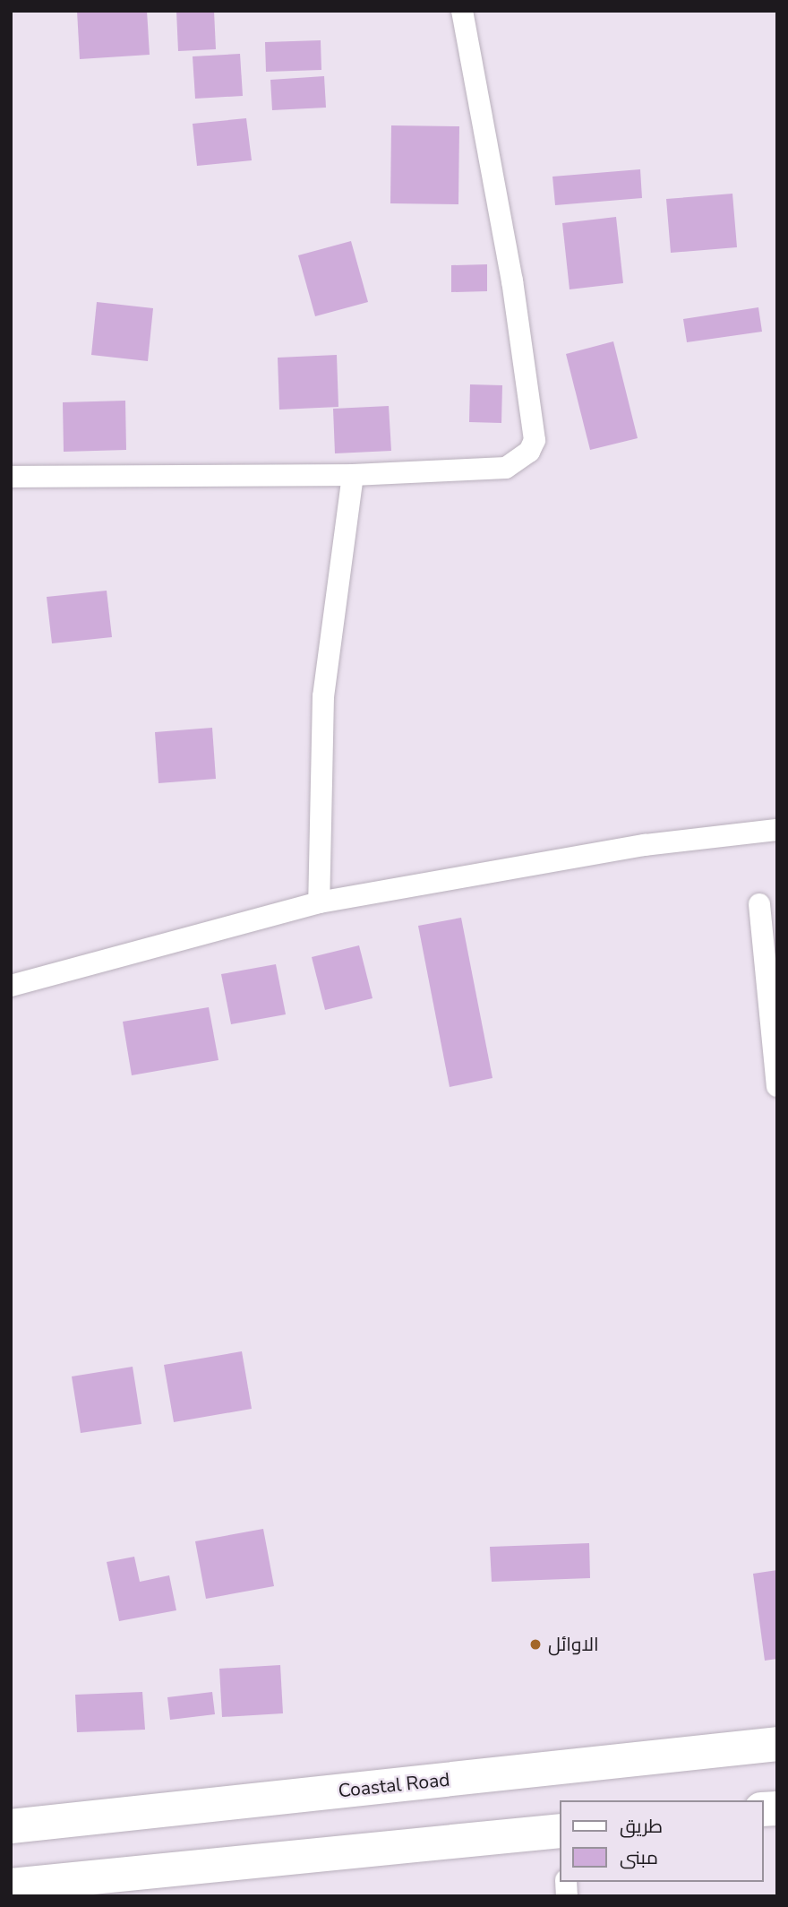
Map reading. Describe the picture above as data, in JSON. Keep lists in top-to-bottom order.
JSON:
{
  "streets": {
    "highway": ["Coastal Road"]
  },
  "places": ["الاوائل"],
  "legend": ["طريق", "مبنى"]
}
